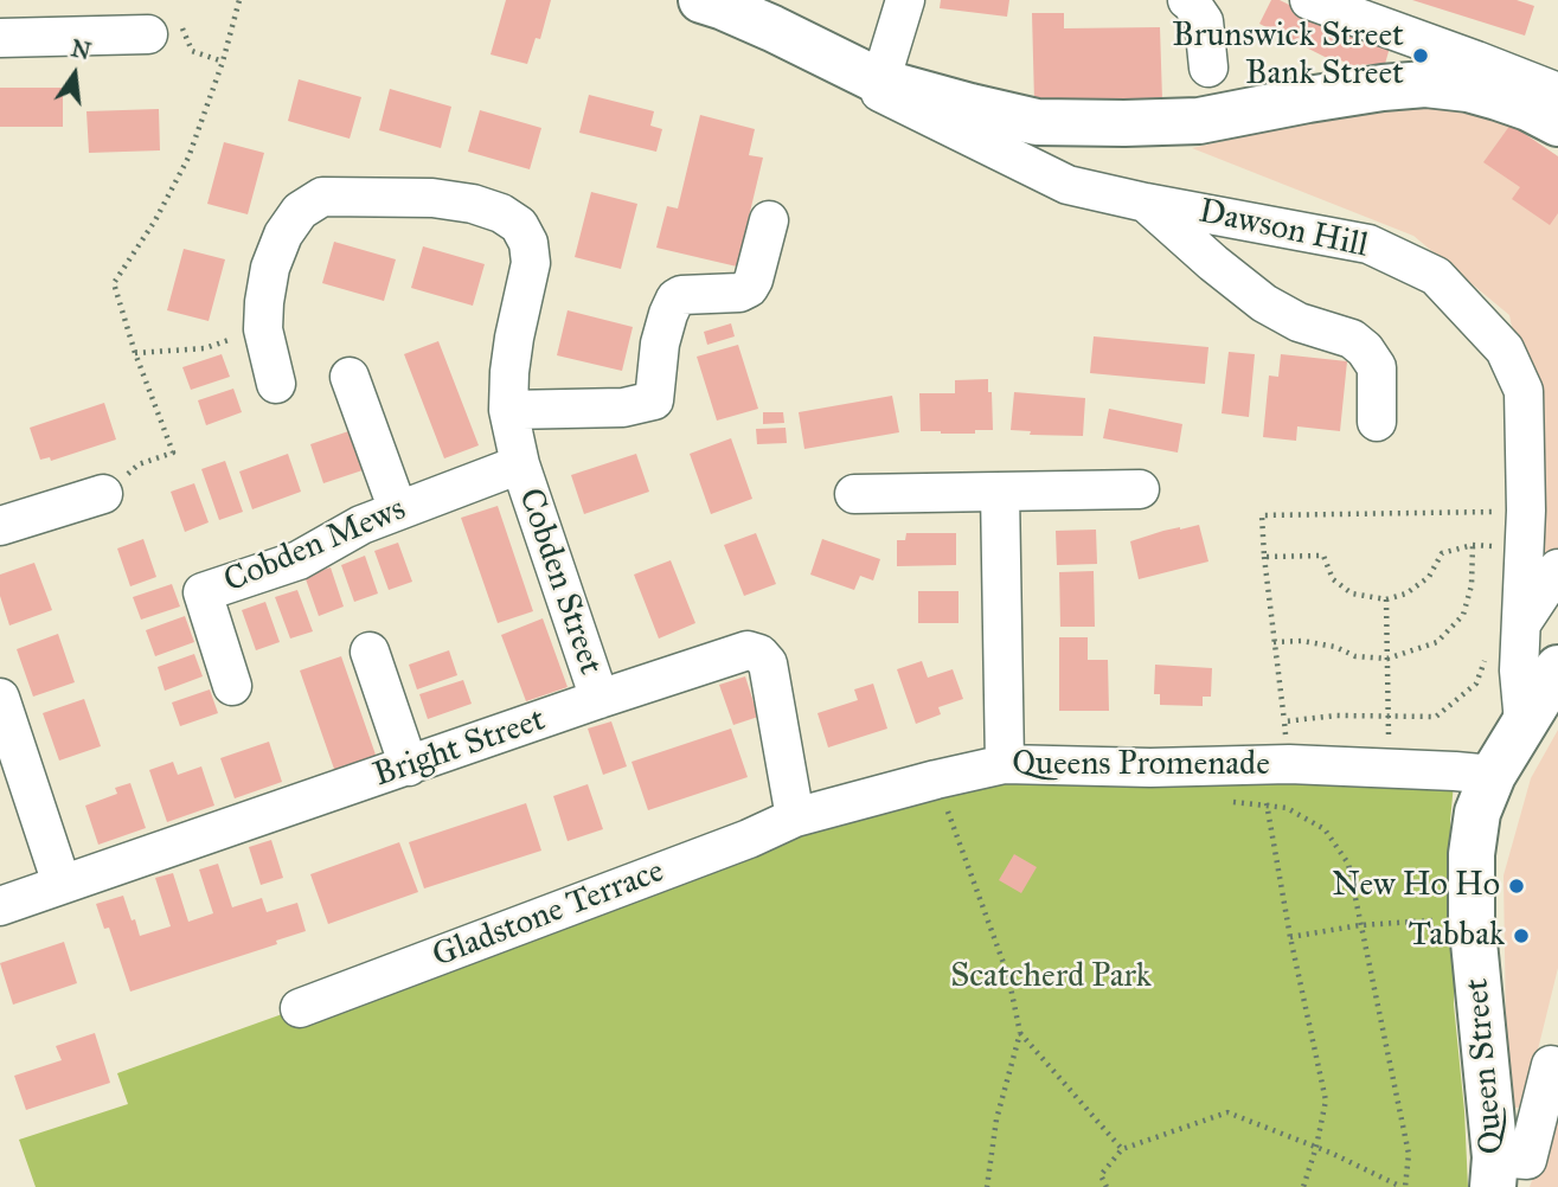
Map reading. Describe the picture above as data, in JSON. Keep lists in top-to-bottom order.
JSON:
{
  "streets": {
    "main road": ["Queen Street"],
    "street": [
      "Dawson Hill",
      "Cobden Mews",
      "Cobden Street",
      "Bright Street",
      "Queens Promenade",
      "Gladstone Terrace"
    ]
  },
  "crossings": [
    ["Dawson Hill", "Queen Street"],
    ["Cobden Mews", "Cobden Street"],
    ["Cobden Street", "Bright Street"],
    ["Bright Street", "Queens Promenade"],
    ["Bright Street", "Gladstone Terrace"],
    ["Queens Promenade", "Gladstone Terrace"],
    ["Queens Promenade", "Queen Street"]
  ],
  "parks": ["Scatcherd Park"],
  "places": ["Brunswick Street Bank Street", "New Ho Ho", "Tabbak"],
  "north": "top"
}
